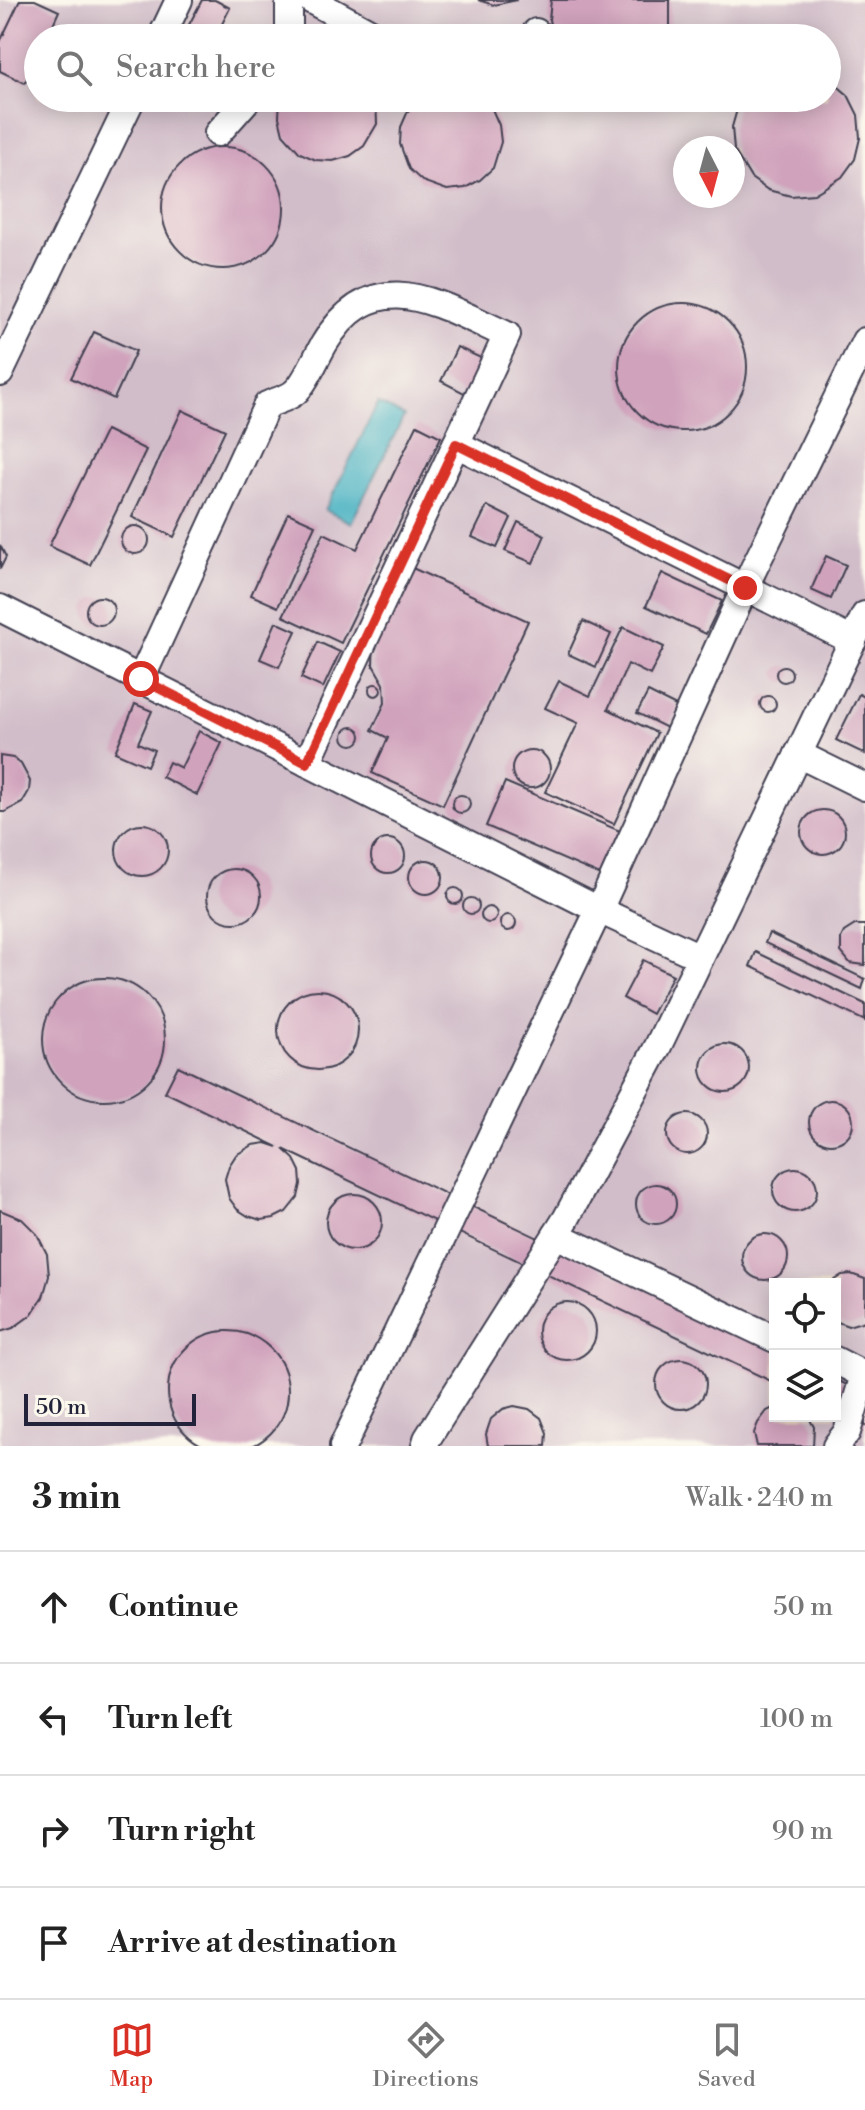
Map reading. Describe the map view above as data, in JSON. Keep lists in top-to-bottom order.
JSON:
{
  "scale_bar": "50 m",
  "north": "bottom",
  "page": {
    "search": "Search here",
    "scale": "50 m",
    "heading": ["3 min", "Walk · 240 m"],
    "list": [
      ["Continue", "50 m"],
      ["Turn left", "100 m"],
      ["Turn right", "90 m"],
      "Arrive at destination"
    ],
    "nav": ["Map", "Directions", "Saved"]
  }
}
